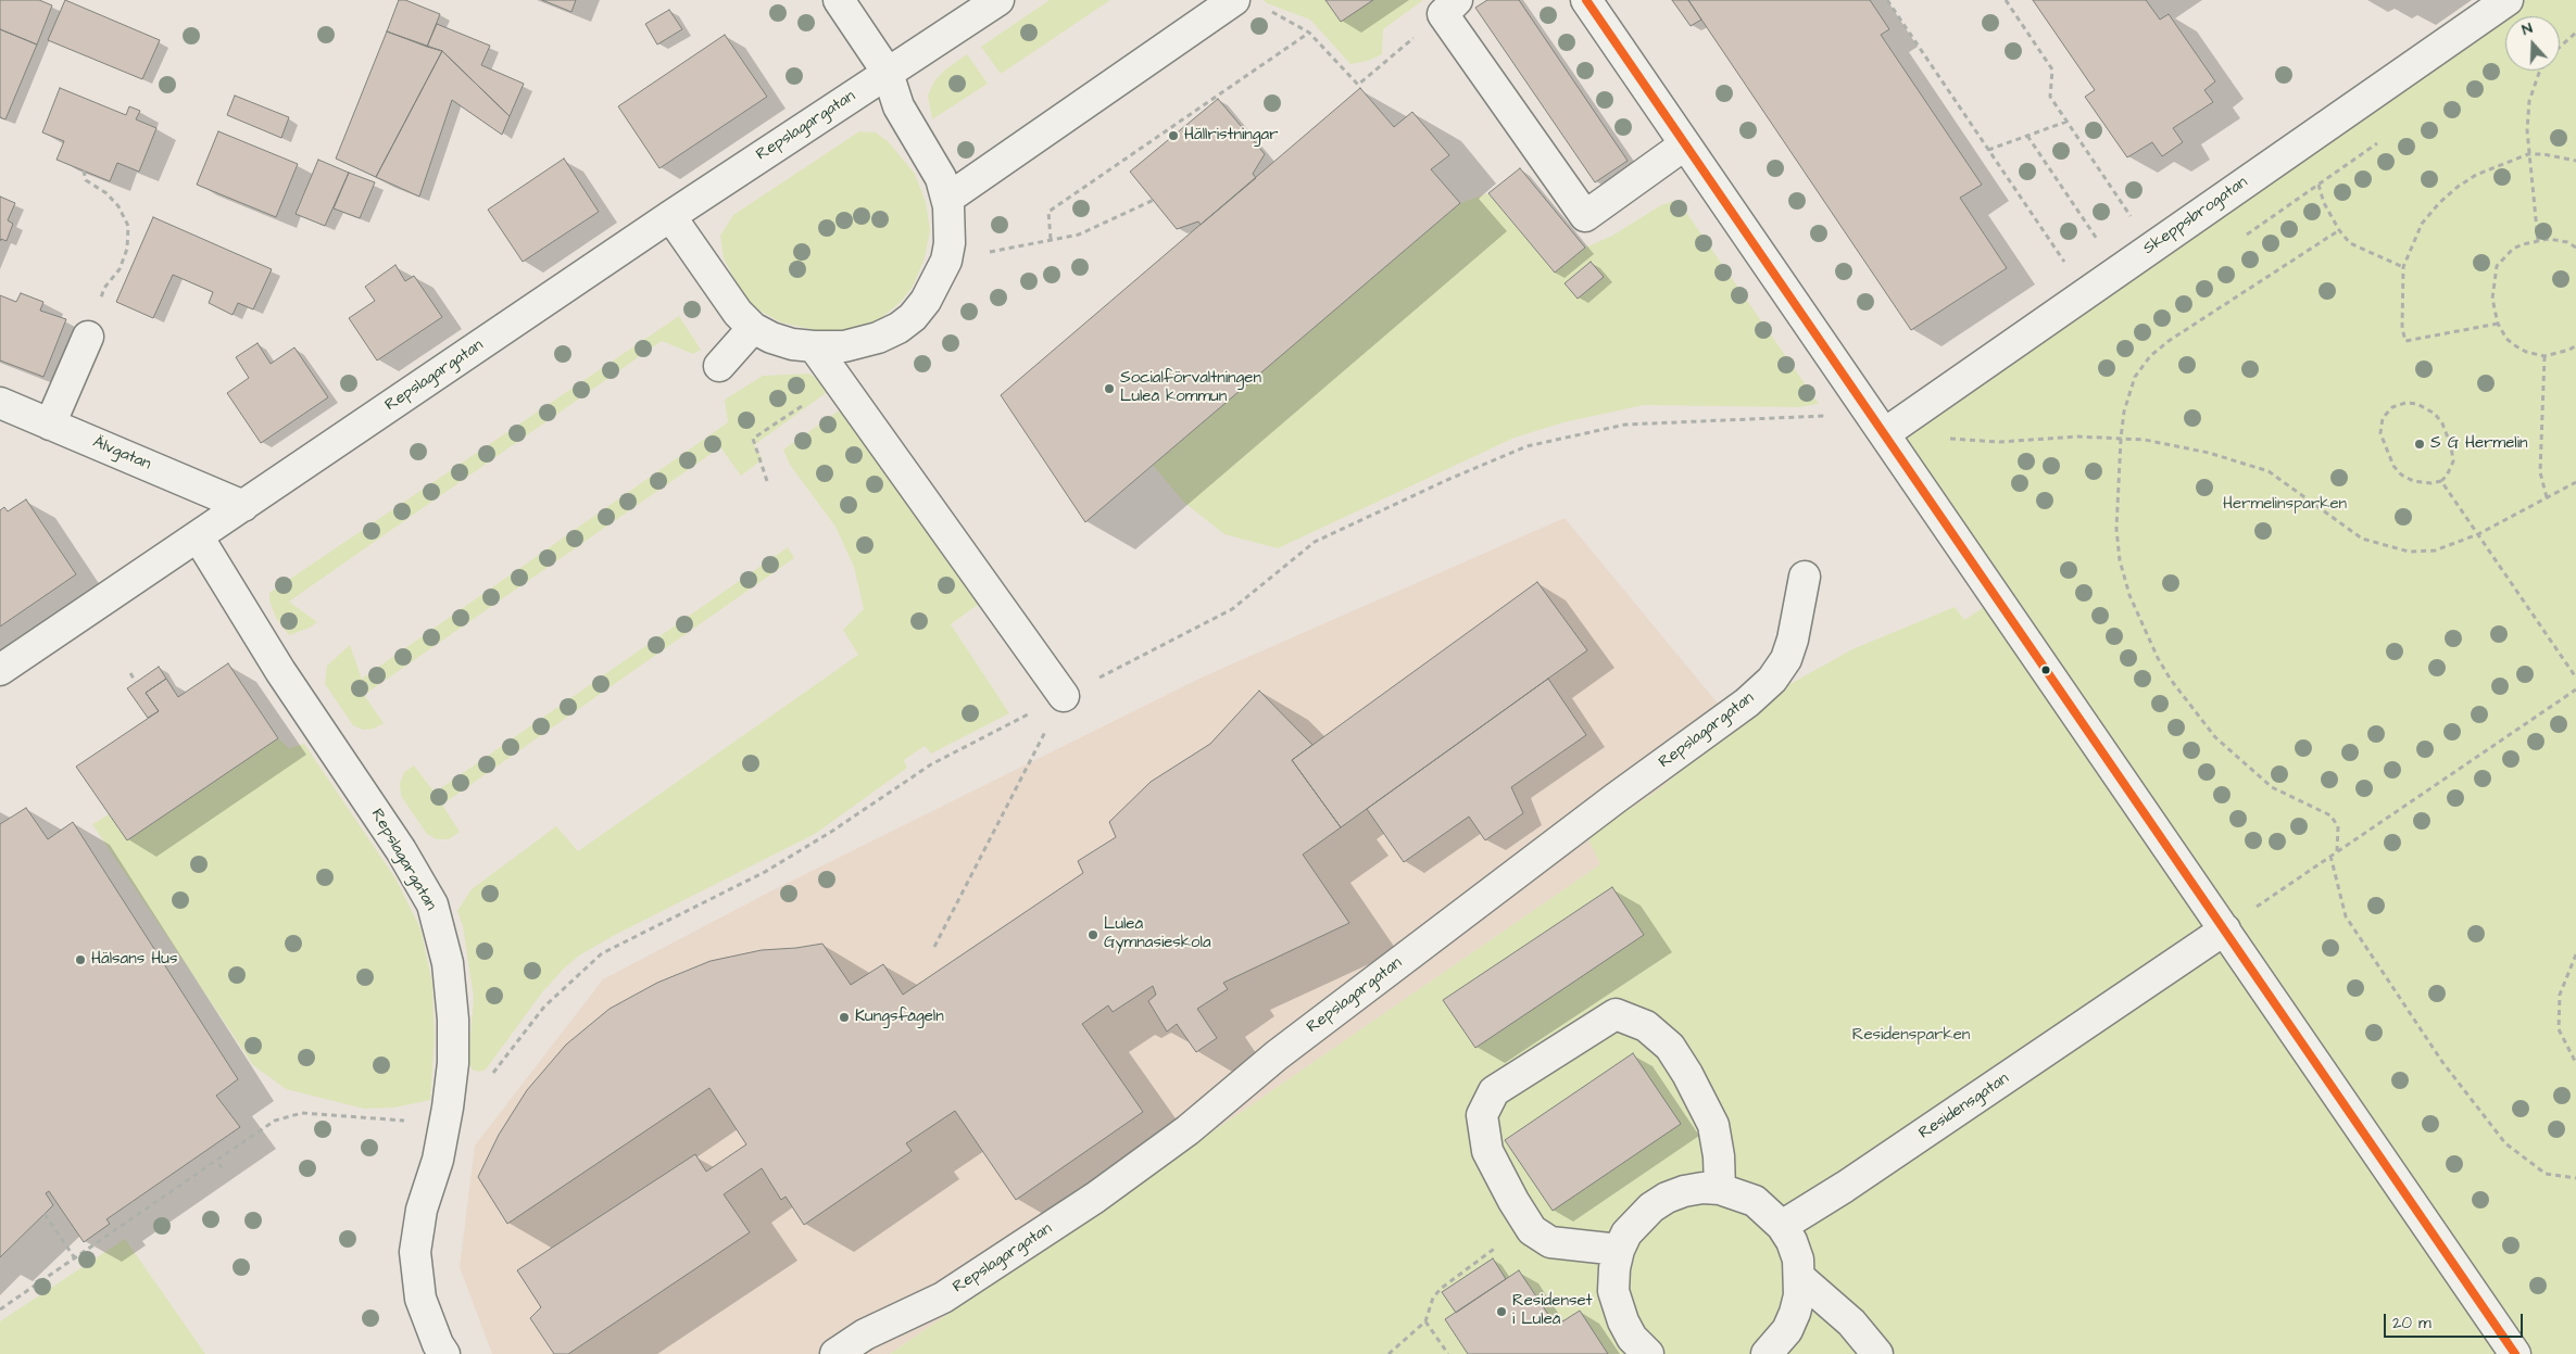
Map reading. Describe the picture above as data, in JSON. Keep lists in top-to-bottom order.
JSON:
{
  "streets": {
    "street": [
      "Repslagargatan",
      "Skeppsbrogatan",
      "Älvgatan",
      "Residensgatan"
    ]
  },
  "crossings": [
    ["Repslagargatan", "Älvgatan"]
  ],
  "parks": ["Hermelinsparken", "Residensparken"],
  "places": [
    "Hällristningar",
    "Socialförvaltningen Luleå kommun",
    "S G Hermelin",
    "Luleå Gymnasieskola",
    "Hälsans Hus",
    "Kungsfågeln",
    "Residenset i Luleå"
  ],
  "scale_bar": "20 m",
  "north": "top"
}
